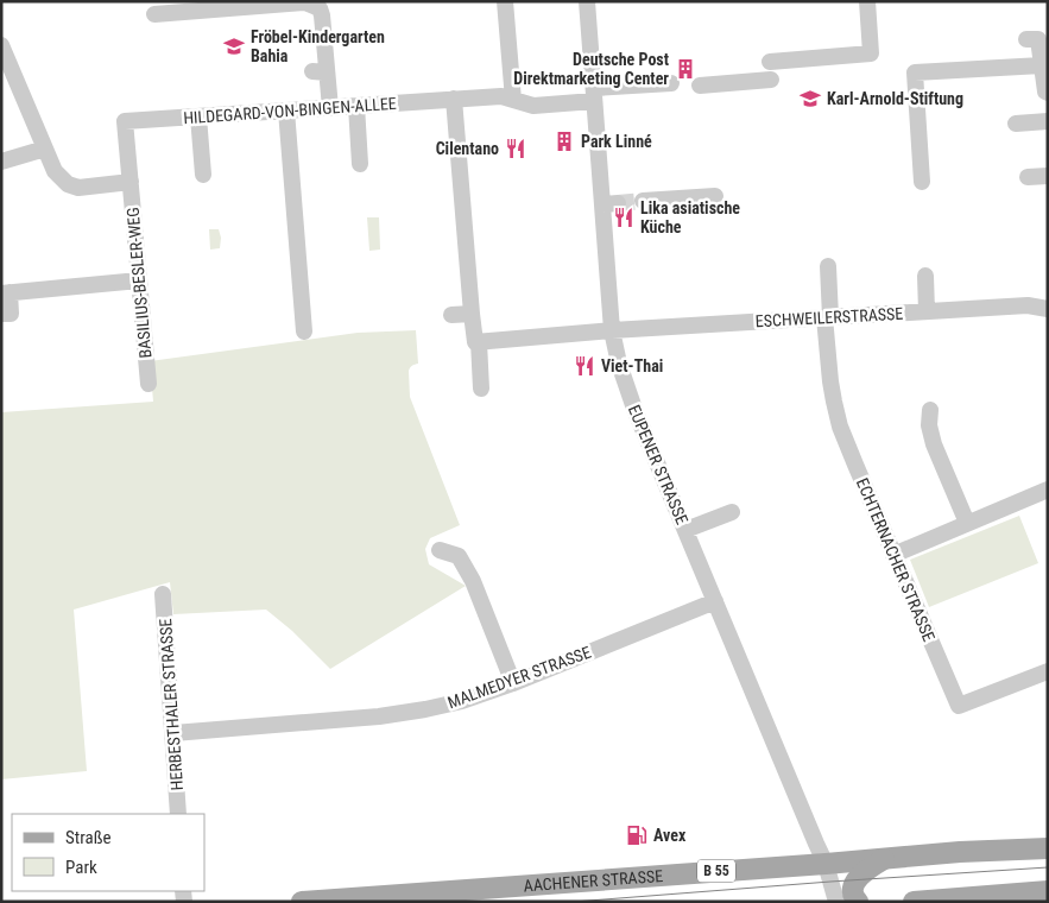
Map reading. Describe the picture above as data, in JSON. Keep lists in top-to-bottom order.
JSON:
{
  "streets": {
    "main road": ["B 55", "AACHENER STRASSE"],
    "street": [
      "HILDEGARD-VON-BINGEN-ALLEE",
      "BASILIUS-BESLER-WEG",
      "ESCHWEILERSTRASSE",
      "EUPENER STRASSE",
      "ECHTERNACHER STRASSE",
      "MALMEDYER STRASSE",
      "HERBESTHALER STRASSE"
    ]
  },
  "crossings": [
    ["HILDEGARD-VON-BINGEN-ALLEE", "BASILIUS-BESLER-WEG"],
    ["HILDEGARD-VON-BINGEN-ALLEE", "EUPENER STRASSE"],
    ["ESCHWEILERSTRASSE", "EUPENER STRASSE"],
    ["ESCHWEILERSTRASSE", "ECHTERNACHER STRASSE"],
    ["EUPENER STRASSE", "MALMEDYER STRASSE"],
    ["EUPENER STRASSE", "AACHENER STRASSE"],
    ["MALMEDYER STRASSE", "HERBESTHALER STRASSE"]
  ],
  "places": {
    "school or university": ["Fröbel-Kindergarten Bahia", "Karl-Arnold-Stiftung"],
    "building": ["Deutsche Post Direktmarketing Center", "Park Linné"],
    "restaurant": ["Cilentano", "Lika asiatische Küche", "Viet-Thai"],
    "fuel station": ["Avex"]
  },
  "legend": ["Straße", "Park"]
}
